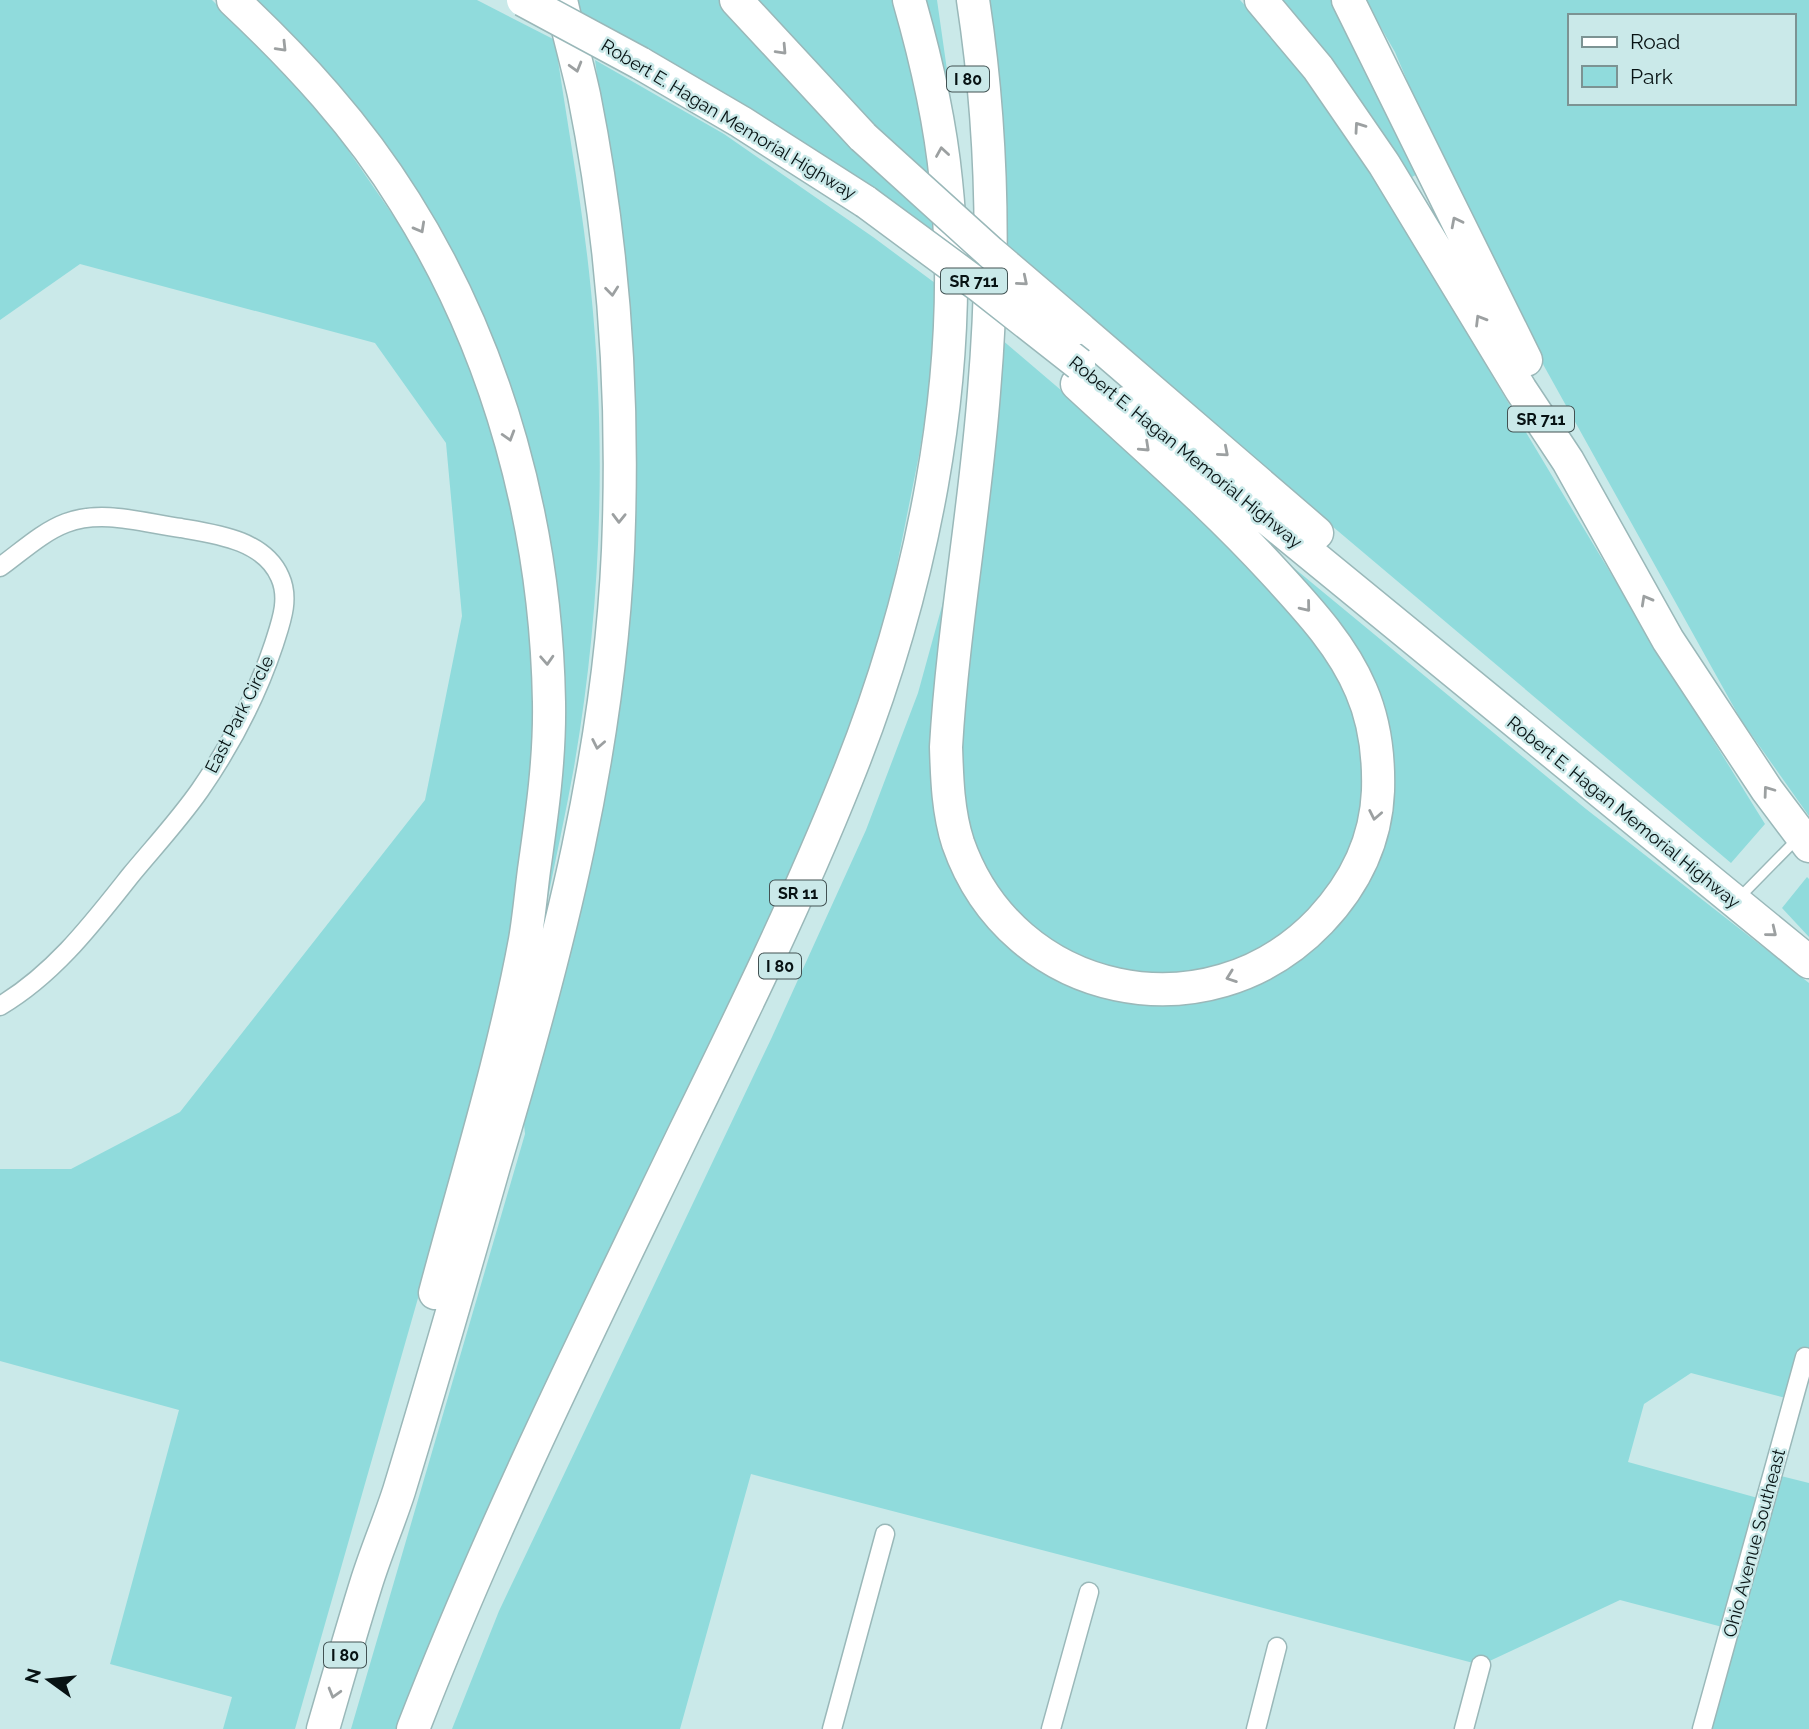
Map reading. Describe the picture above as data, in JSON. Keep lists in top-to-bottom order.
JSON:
{
  "streets": {
    "highway": [
      "I 80",
      "Robert E. Hagan Memorial Highway",
      "SR 711",
      "SR 11"
    ],
    "street": ["East Park Circle", "Ohio Avenue Southeast"]
  },
  "legend": ["Road", "Park"],
  "north": "left"
}
